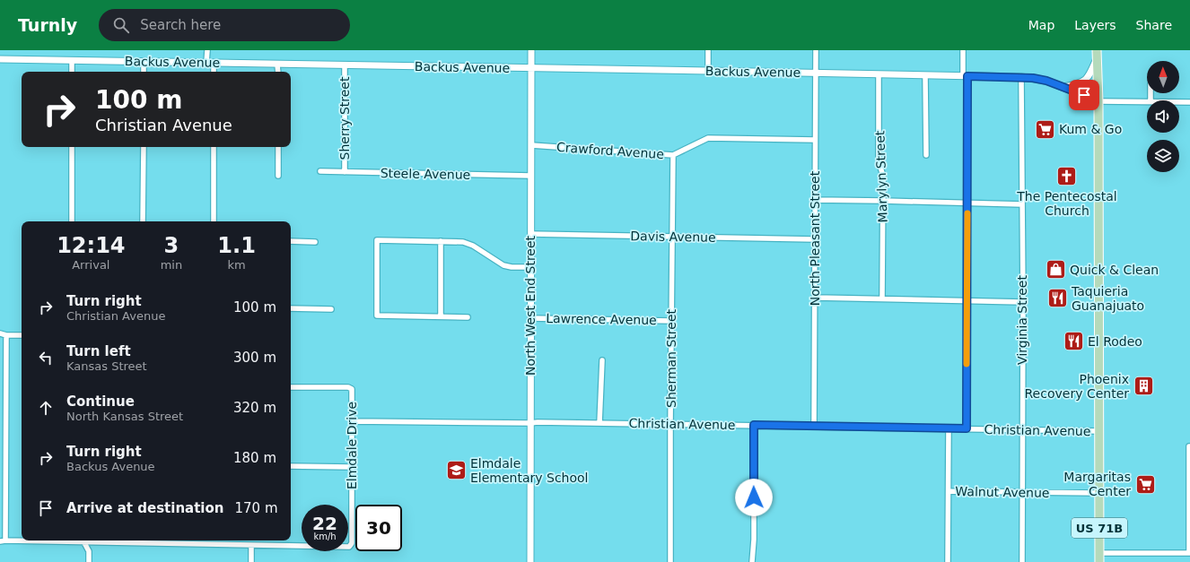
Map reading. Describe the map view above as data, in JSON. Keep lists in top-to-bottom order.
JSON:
{
  "streets": {
    "main road": ["US 71B"],
    "street": [
      "Backus Avenue",
      "Sherry Street",
      "Crawford Avenue",
      "Steele Avenue",
      "Marylyn Street",
      "Davis Avenue",
      "North Pleasant Street",
      "North West End Street",
      "Lawrence Avenue",
      "Virginia Street",
      "Sherman Street",
      "Christian Avenue",
      "Elmdale Drive",
      "Walnut Avenue"
    ]
  },
  "crossings": [
    ["Backus Avenue", "Sherry Street"],
    ["Backus Avenue", "Marylyn Street"],
    ["Backus Avenue", "North Pleasant Street"],
    ["Backus Avenue", "North West End Street"],
    ["Backus Avenue", "Virginia Street"],
    ["Backus Avenue", "US 71B"],
    ["Sherry Street", "Steele Avenue"],
    ["Crawford Avenue", "North Pleasant Street"],
    ["Crawford Avenue", "North West End Street"],
    ["Crawford Avenue", "Sherman Street"],
    ["Steele Avenue", "North West End Street"],
    ["Davis Avenue", "North Pleasant Street"],
    ["Davis Avenue", "North West End Street"],
    ["Davis Avenue", "Sherman Street"],
    ["North Pleasant Street", "Christian Avenue"],
    ["North West End Street", "Lawrence Avenue"],
    ["North West End Street", "Christian Avenue"],
    ["Lawrence Avenue", "Sherman Street"],
    ["Virginia Street", "Christian Avenue"],
    ["Virginia Street", "Walnut Avenue"],
    ["Sherman Street", "Christian Avenue"],
    ["Christian Avenue", "Elmdale Drive"],
    ["Christian Avenue", "US 71B"],
    ["Walnut Avenue", "US 71B"]
  ],
  "places": {
    "supermarket": ["Kum & Go", "Margaritas Center"],
    "church": ["The Pentecostal Church"],
    "shop": ["Quick & Clean"],
    "restaurant": ["Taquieria Guanajuato", "El Rodeo"],
    "building": ["Phoenix Recovery Center"],
    "school or university": ["Elmdale Elementary School"]
  },
  "north": "top",
  "page": {
    "header": "Turnly",
    "search": "Search here",
    "nav": ["Map", "Layers", "Share"],
    "turn": ["100 m", "Christian Avenue"],
    "eta": [
      "12:14",
      "Arrival",
      "3",
      "min",
      "1.1",
      "km"
    ],
    "list": [
      {
        "name": "Turn right",
        "note": "Christian Avenue",
        "value": "100 m"
      },
      {
        "name": "Turn left",
        "note": "Kansas Street",
        "value": "300 m"
      },
      {
        "name": "Continue",
        "note": "North Kansas Street",
        "value": "320 m"
      },
      {
        "name": "Turn right",
        "note": "Backus Avenue",
        "value": "180 m"
      },
      {
        "name": "Arrive at destination",
        "value": "170 m"
      }
    ],
    "speed": "22 km/h",
    "limit": "30"
  }
}
